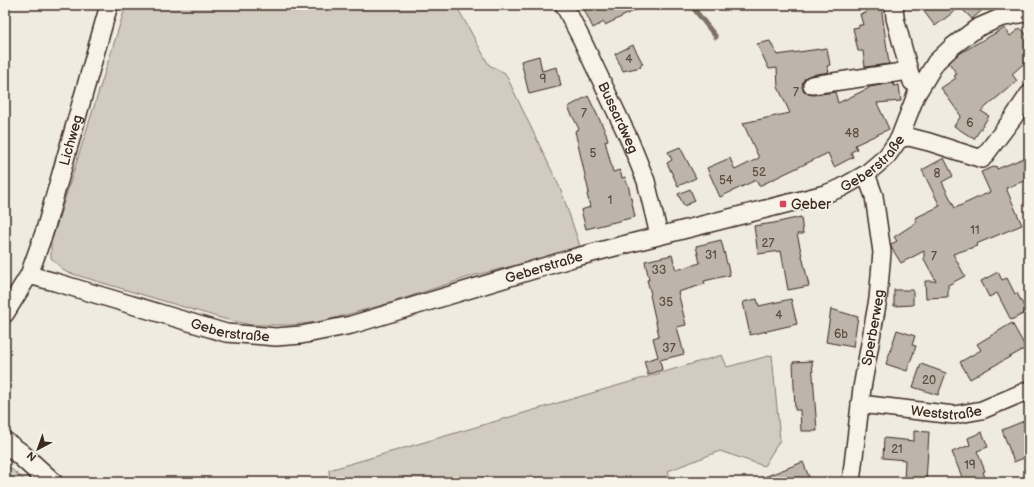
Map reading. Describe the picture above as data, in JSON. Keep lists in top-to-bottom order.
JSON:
{
  "streets": {
    "street": [
      "Bussardweg",
      "Lichweg",
      "Geberstraße",
      "Sperberweg",
      "Weststraße"
    ]
  },
  "crossings": [
    ["Bussardweg", "Geberstraße"],
    ["Lichweg", "Geberstraße"],
    ["Geberstraße", "Sperberweg"],
    ["Sperberweg", "Weststraße"]
  ],
  "places": {
    "transit": ["Geber"]
  },
  "house_numbers": [
    "4",
    "9",
    "7",
    "7",
    "6",
    "48",
    "5",
    "52",
    "8",
    "54",
    "1",
    "11",
    "27",
    "31",
    "7",
    "33",
    "35",
    "4",
    "6b",
    "37",
    "20",
    "21",
    "19"
  ],
  "north": "bottom left"
}
